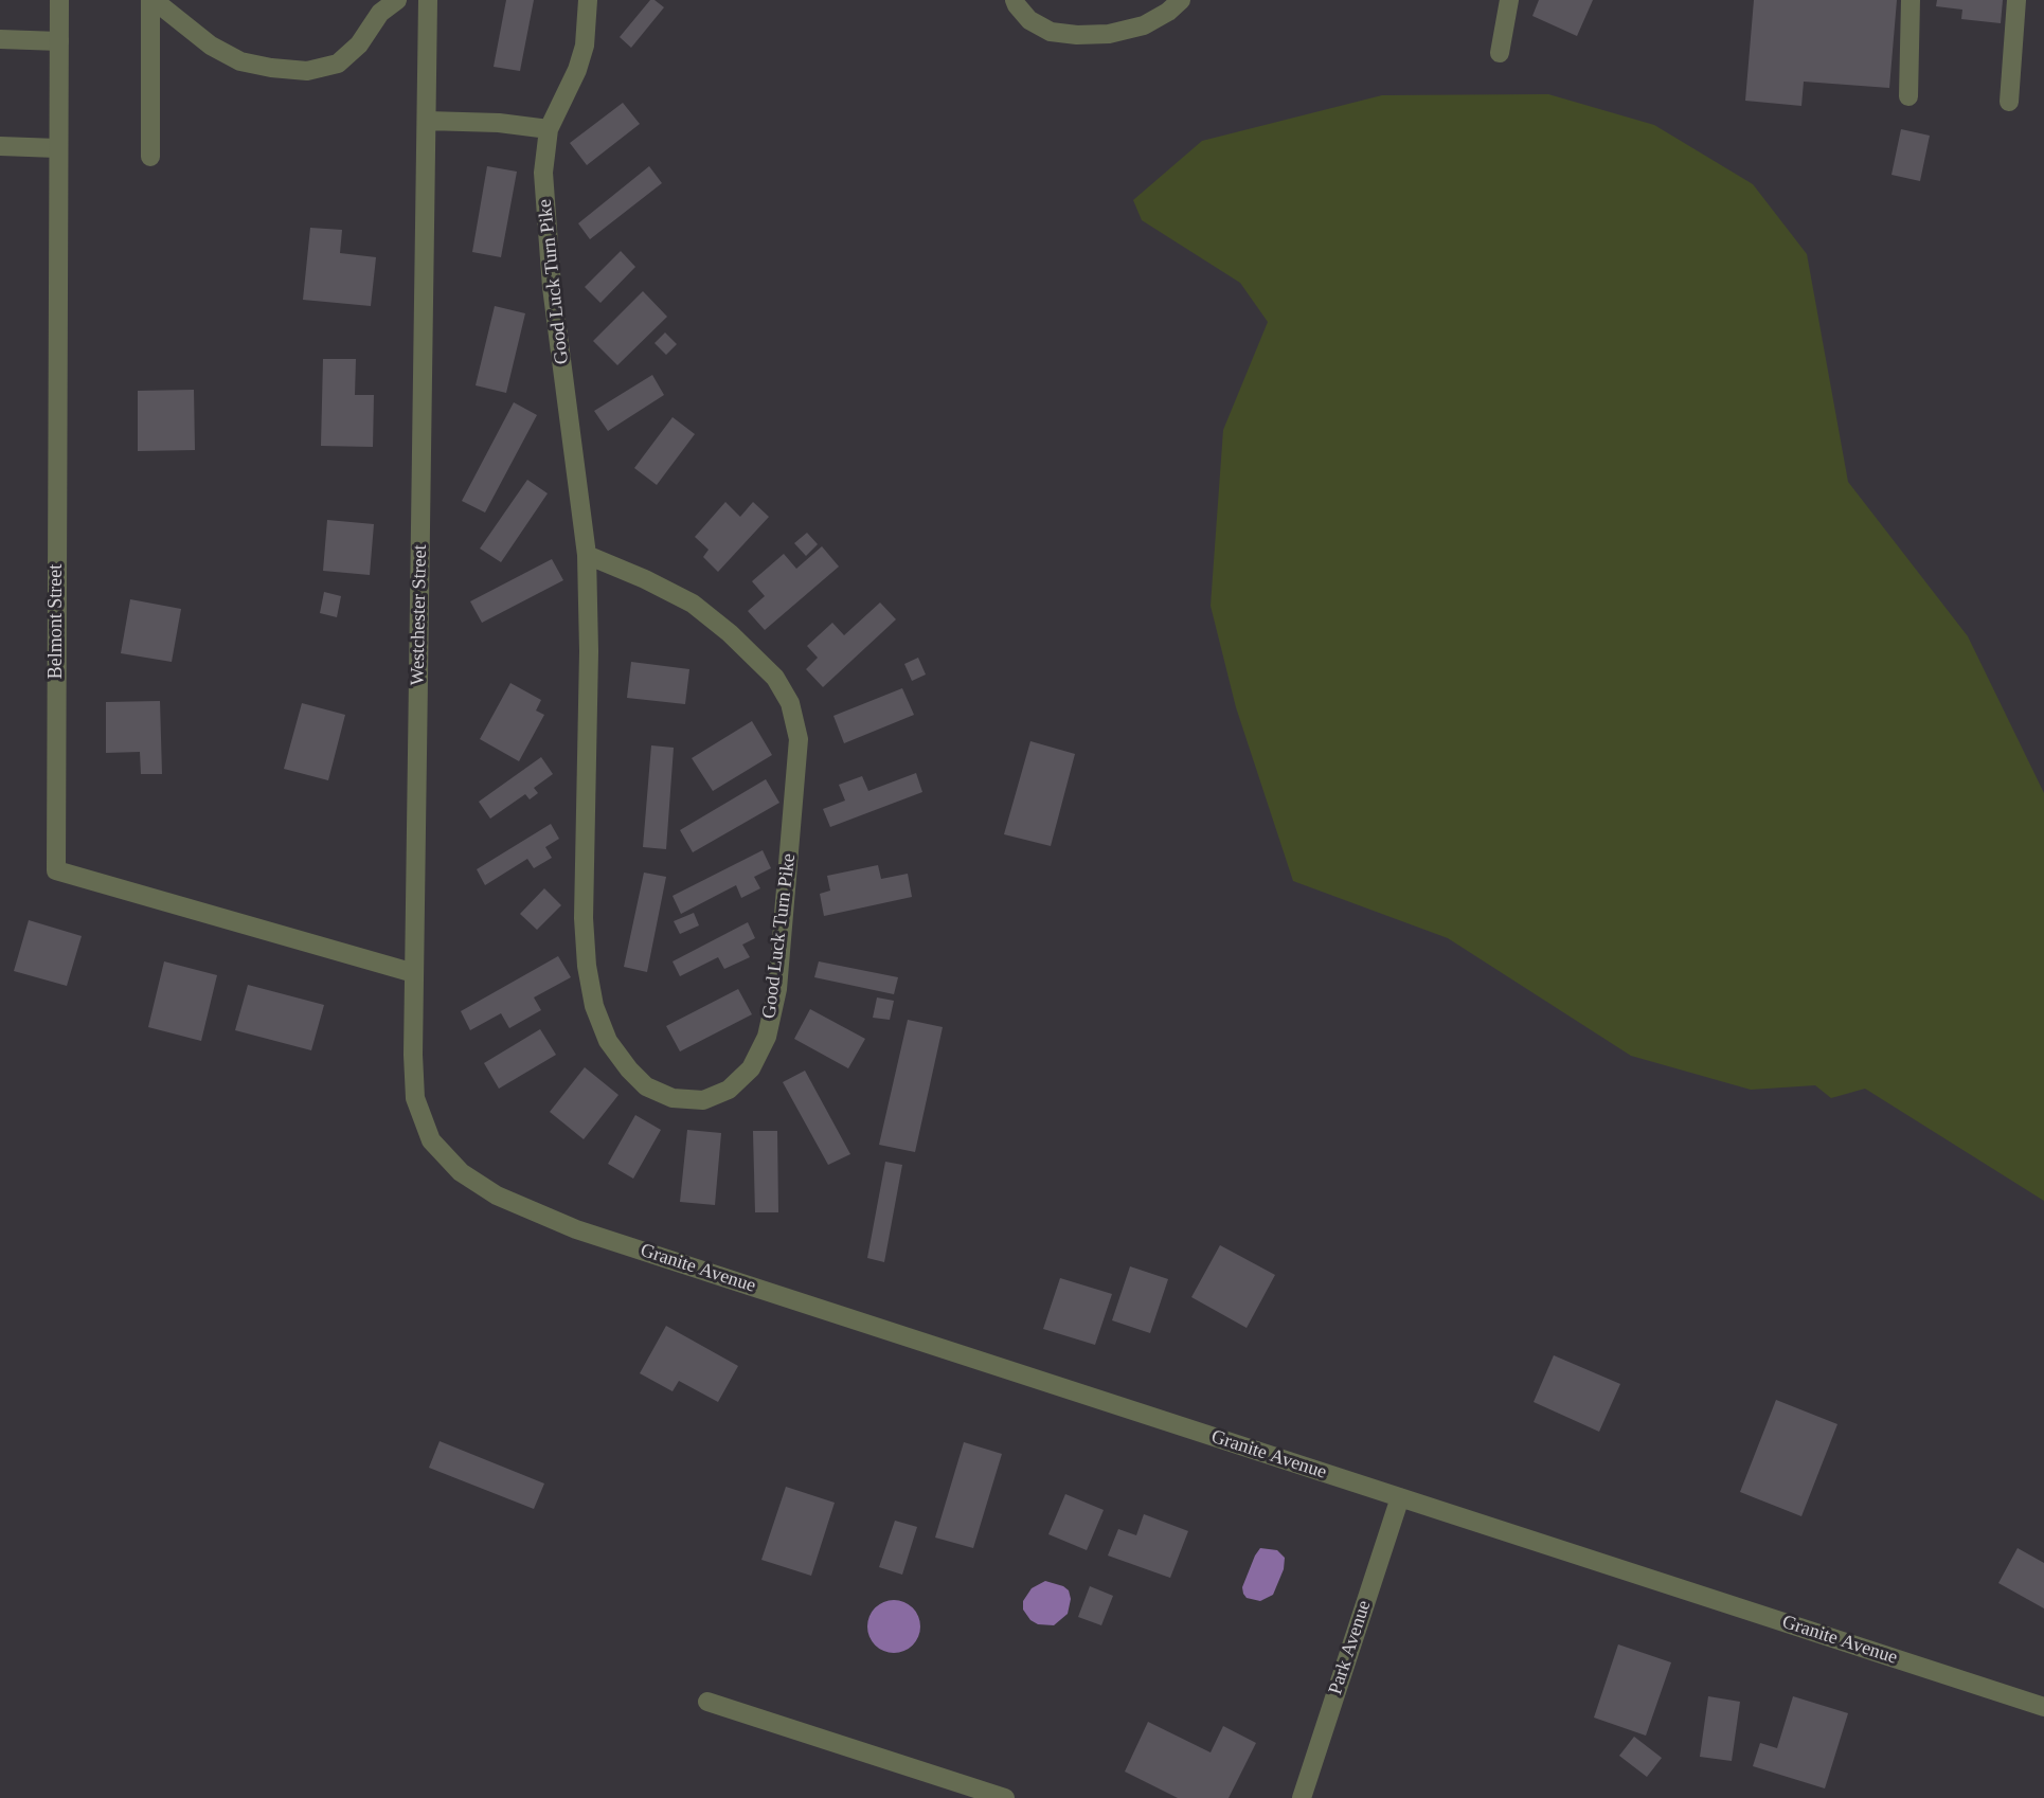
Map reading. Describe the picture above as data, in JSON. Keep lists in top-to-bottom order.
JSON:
{
  "streets": {
    "street": [
      "Good Luck Turn Pike",
      "Westchester Street",
      "Belmont Street",
      "Granite Avenue",
      "Park Avenue"
    ]
  },
  "crossings": [
    ["Westchester Street", "Belmont Street"],
    ["Westchester Street", "Granite Avenue"],
    ["Granite Avenue", "Park Avenue"]
  ]
}
